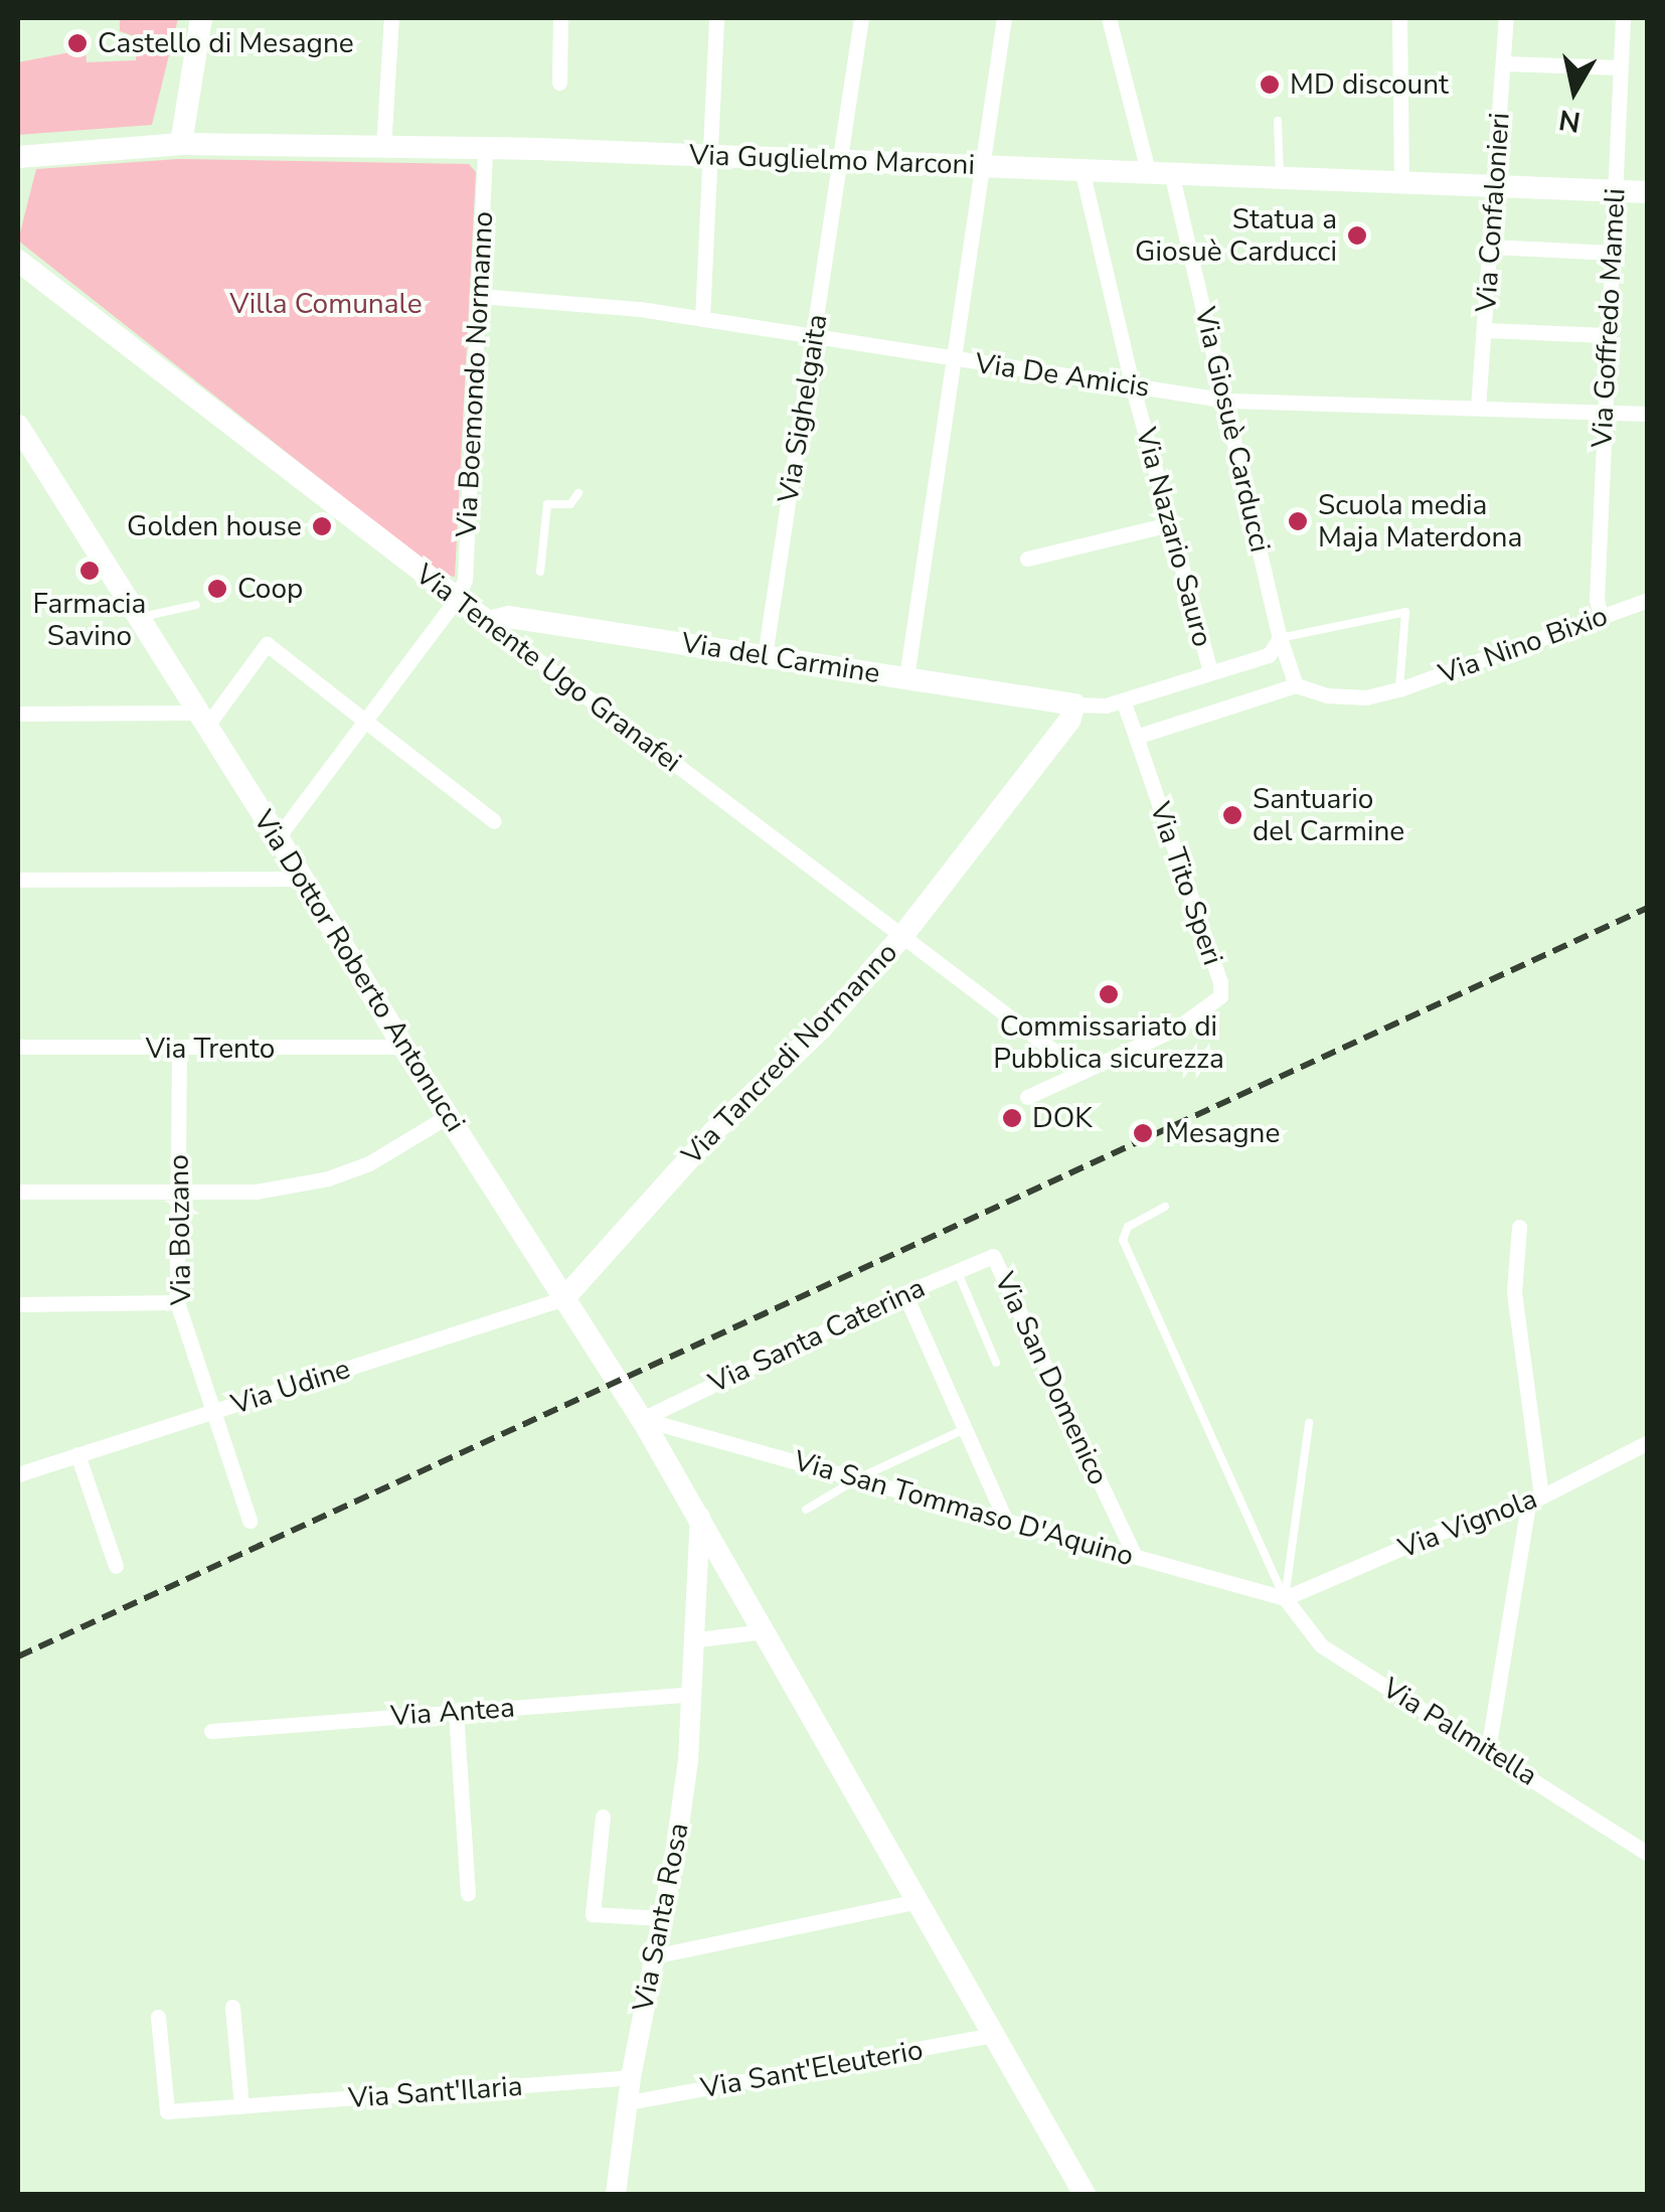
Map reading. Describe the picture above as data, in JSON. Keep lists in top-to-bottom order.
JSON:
{
  "streets": {
    "main road": [
      "Via Guglielmo Marconi",
      "Via del Carmine",
      "Via Tenente Ugo Granafei",
      "Via Dottor Roberto Antonucci",
      "Via Tancredi Normanno"
    ],
    "street": [
      "Via Confalonieri",
      "Via Goffredo Mameli",
      "Via Boemondo Normanno",
      "Via De Amicis",
      "Via Sighelgaita",
      "Via Giosuè Carducci",
      "Via Nazario Sauro",
      "Via Nino Bixio",
      "Via Tito Speri",
      "Via Trento",
      "Via Bolzano",
      "Via Santa Caterina",
      "Via San Domenico",
      "Via Udine",
      "Via San Tommaso D'Aquino",
      "Via Vignola",
      "Via Antea",
      "Via Palmitella",
      "Via Santa Rosa",
      "Via Sant'Eleuterio",
      "Via Sant'Ilaria"
    ]
  },
  "crossings": [
    ["Via Guglielmo Marconi", "Via Confalonieri"],
    ["Via Guglielmo Marconi", "Via Goffredo Mameli"],
    ["Via Guglielmo Marconi", "Via Boemondo Normanno"],
    ["Via Guglielmo Marconi", "Via Sighelgaita"],
    ["Via Guglielmo Marconi", "Via Giosuè Carducci"],
    ["Via Guglielmo Marconi", "Via Nazario Sauro"],
    ["Via Confalonieri", "Via De Amicis"],
    ["Via Goffredo Mameli", "Via De Amicis"],
    ["Via Goffredo Mameli", "Via Nino Bixio"],
    ["Via Boemondo Normanno", "Via De Amicis"],
    ["Via Boemondo Normanno", "Via Tenente Ugo Granafei"],
    ["Via De Amicis", "Via Sighelgaita"],
    ["Via De Amicis", "Via Giosuè Carducci"],
    ["Via De Amicis", "Via Nazario Sauro"],
    ["Via Sighelgaita", "Via del Carmine"],
    ["Via Giosuè Carducci", "Via Nino Bixio"],
    ["Via del Carmine", "Via Tenente Ugo Granafei"],
    ["Via del Carmine", "Via Tancredi Normanno"],
    ["Via Tenente Ugo Granafei", "Via Tito Speri"],
    ["Via Tenente Ugo Granafei", "Via Tancredi Normanno"],
    ["Via Dottor Roberto Antonucci", "Via Trento"],
    ["Via Dottor Roberto Antonucci", "Via Tancredi Normanno"],
    ["Via Dottor Roberto Antonucci", "Via Santa Caterina"],
    ["Via Dottor Roberto Antonucci", "Via Udine"],
    ["Via Dottor Roberto Antonucci", "Via San Tommaso D'Aquino"],
    ["Via Dottor Roberto Antonucci", "Via Santa Rosa"],
    ["Via Dottor Roberto Antonucci", "Via Sant'Eleuterio"],
    ["Via Trento", "Via Bolzano"],
    ["Via Tancredi Normanno", "Via Udine"],
    ["Via Bolzano", "Via Udine"],
    ["Via Santa Caterina", "Via San Domenico"],
    ["Via Santa Caterina", "Via San Tommaso D'Aquino"],
    ["Via San Domenico", "Via San Tommaso D'Aquino"],
    ["Via San Tommaso D'Aquino", "Via Vignola"],
    ["Via San Tommaso D'Aquino", "Via Palmitella"],
    ["Via Vignola", "Via Palmitella"],
    ["Via Antea", "Via Santa Rosa"],
    ["Via Santa Rosa", "Via Sant'Eleuterio"],
    ["Via Santa Rosa", "Via Sant'Ilaria"]
  ],
  "parks": ["Villa Comunale"],
  "places": [
    "Castello di Mesagne",
    "MD discount",
    "Statua a Giosuè Carducci",
    "Scuola media Maja Materdona",
    "Golden house",
    "Farmacia Savino",
    "Coop",
    "Santuario del Carmine",
    "Commissariato di Pubblica sicurezza",
    "DOK",
    "Mesagne"
  ],
  "north": "bottom"
}
